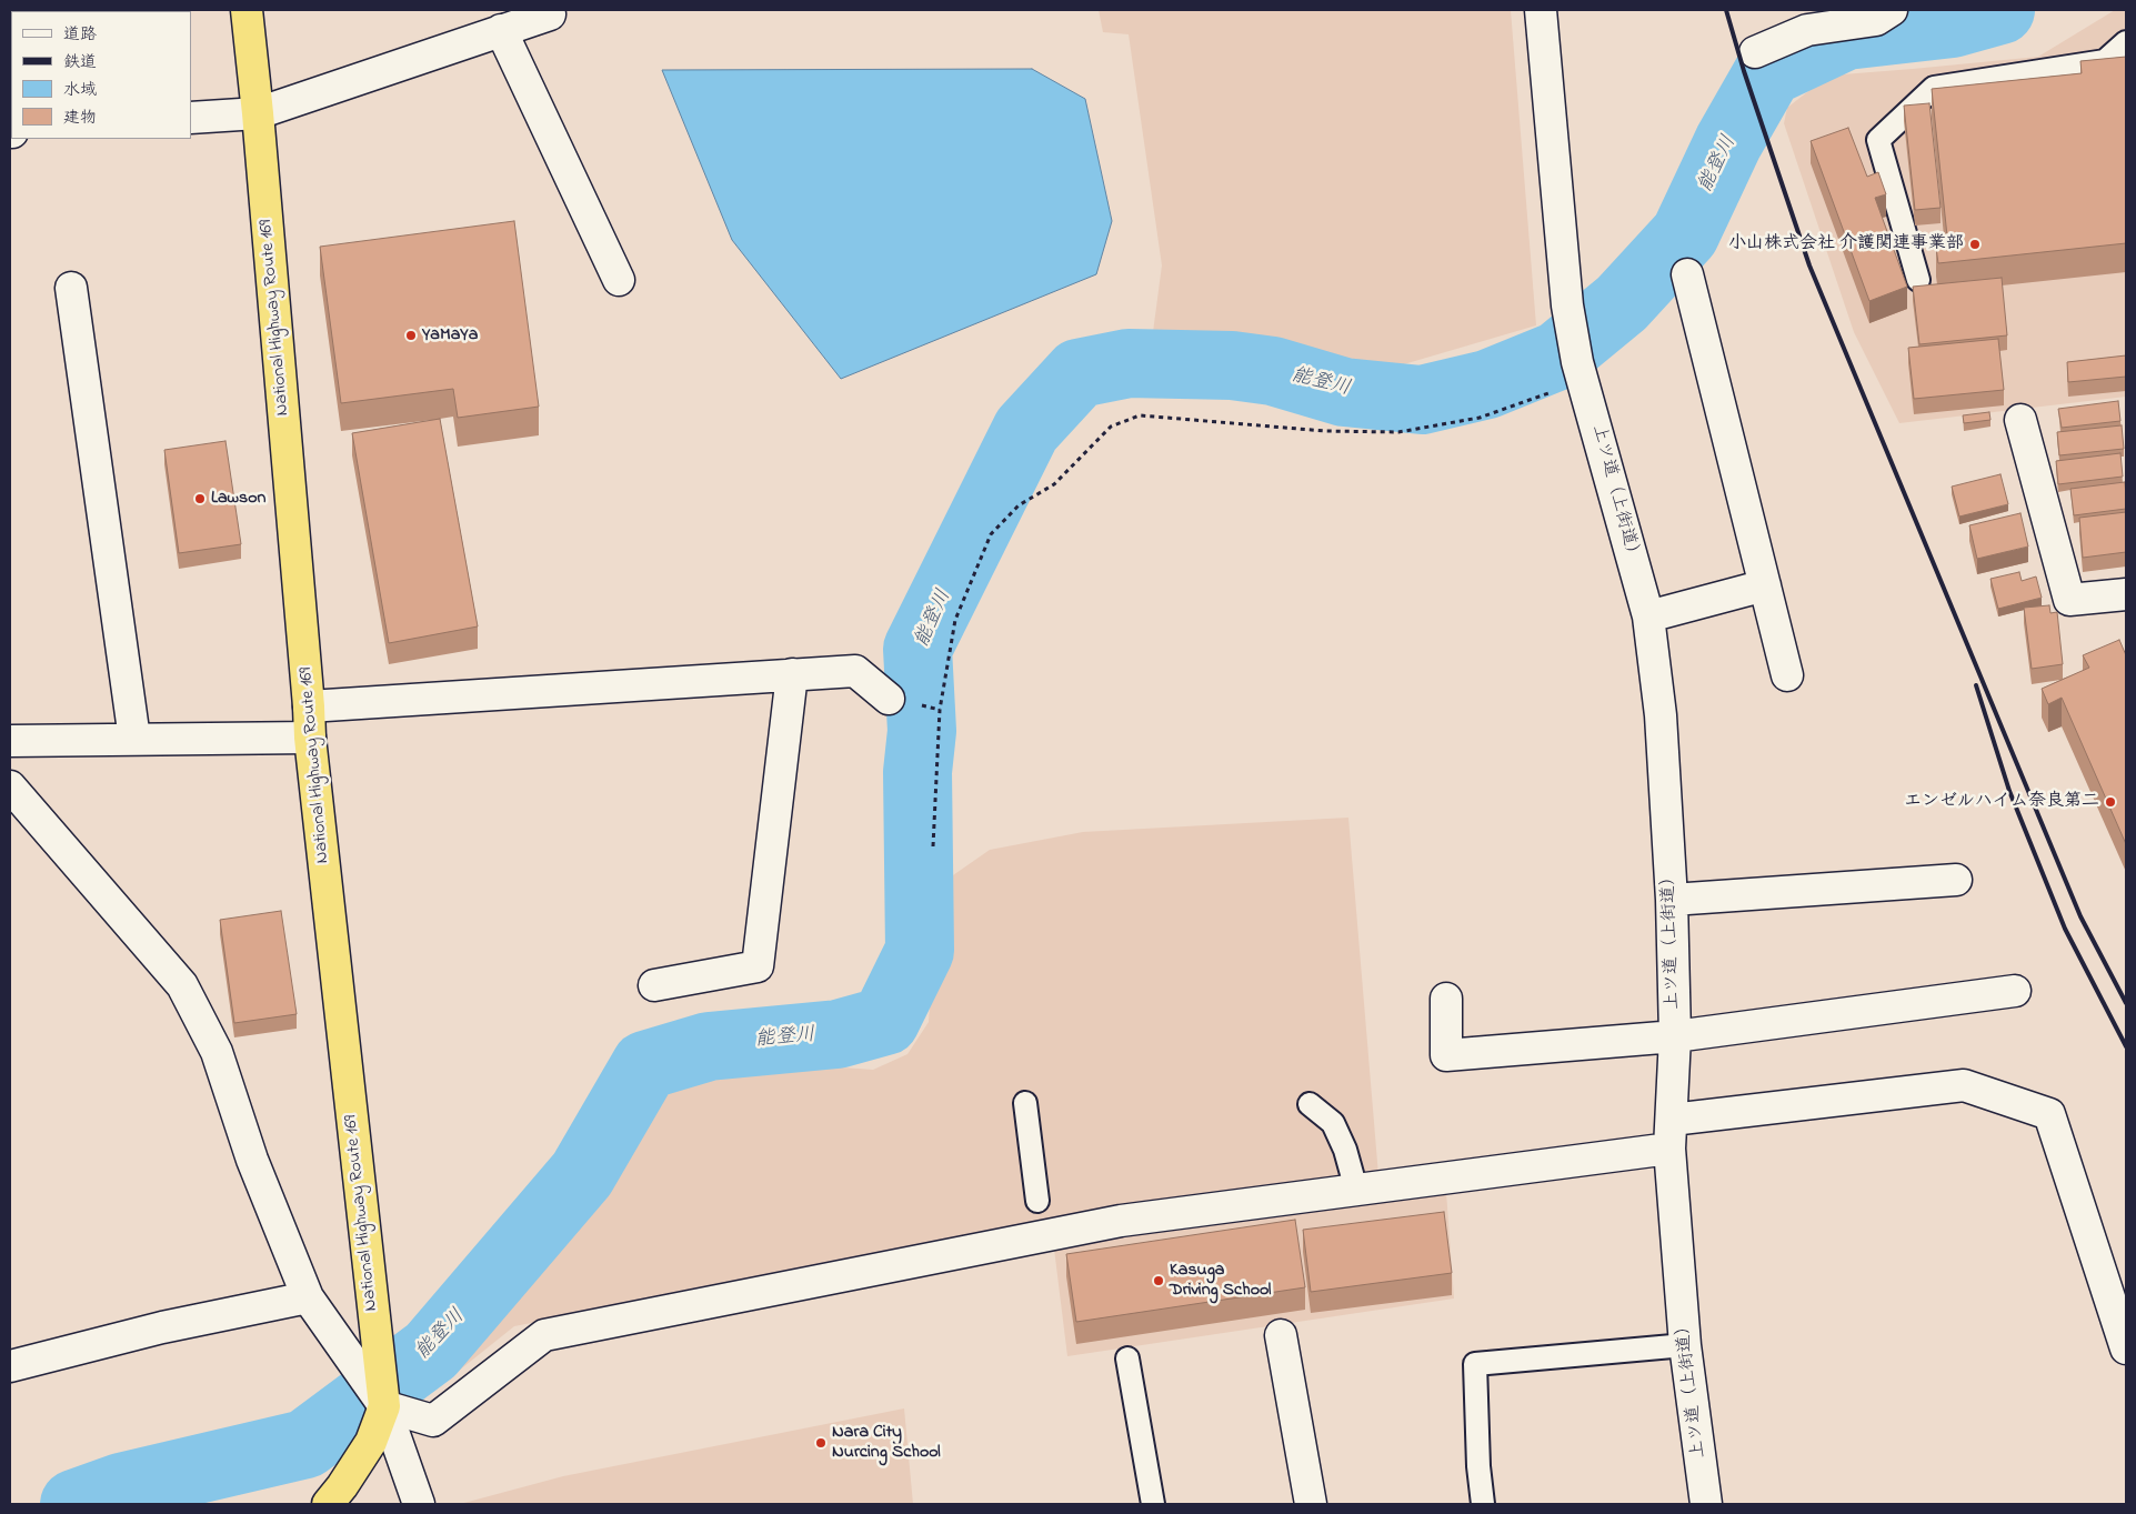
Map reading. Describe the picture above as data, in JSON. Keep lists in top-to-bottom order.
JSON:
{
  "streets": {
    "highway": ["National Highway Route 169"],
    "street": ["上ツ道（上街道）"]
  },
  "water": ["能登川"],
  "places": [
    "小山株式会社 介護関連事業部",
    "YaMaYa",
    "Lawson",
    "エンゼルハイム奈良第二",
    "Kasuga Driving School",
    "Nara City Nurcing School"
  ],
  "legend": [
    "道路",
    "鉄道",
    "水域",
    "建物"
  ]
}
